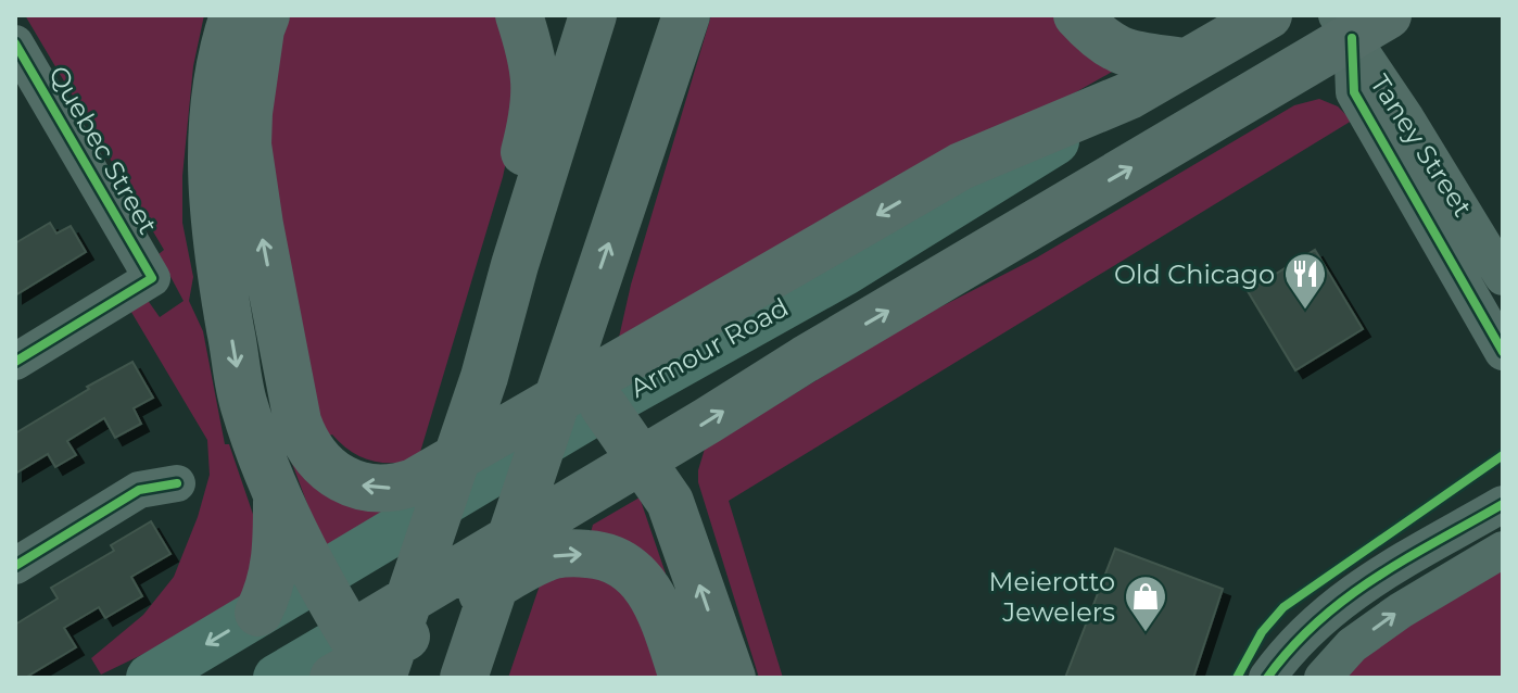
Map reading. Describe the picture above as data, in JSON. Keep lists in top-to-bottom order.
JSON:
{
  "streets": {
    "highway": ["Armour Road"],
    "street": ["Taney Street", "Quebec Street"]
  },
  "places": {
    "restaurant": ["Old Chicago"],
    "shop": ["Meierotto Jewelers"]
  }
}
